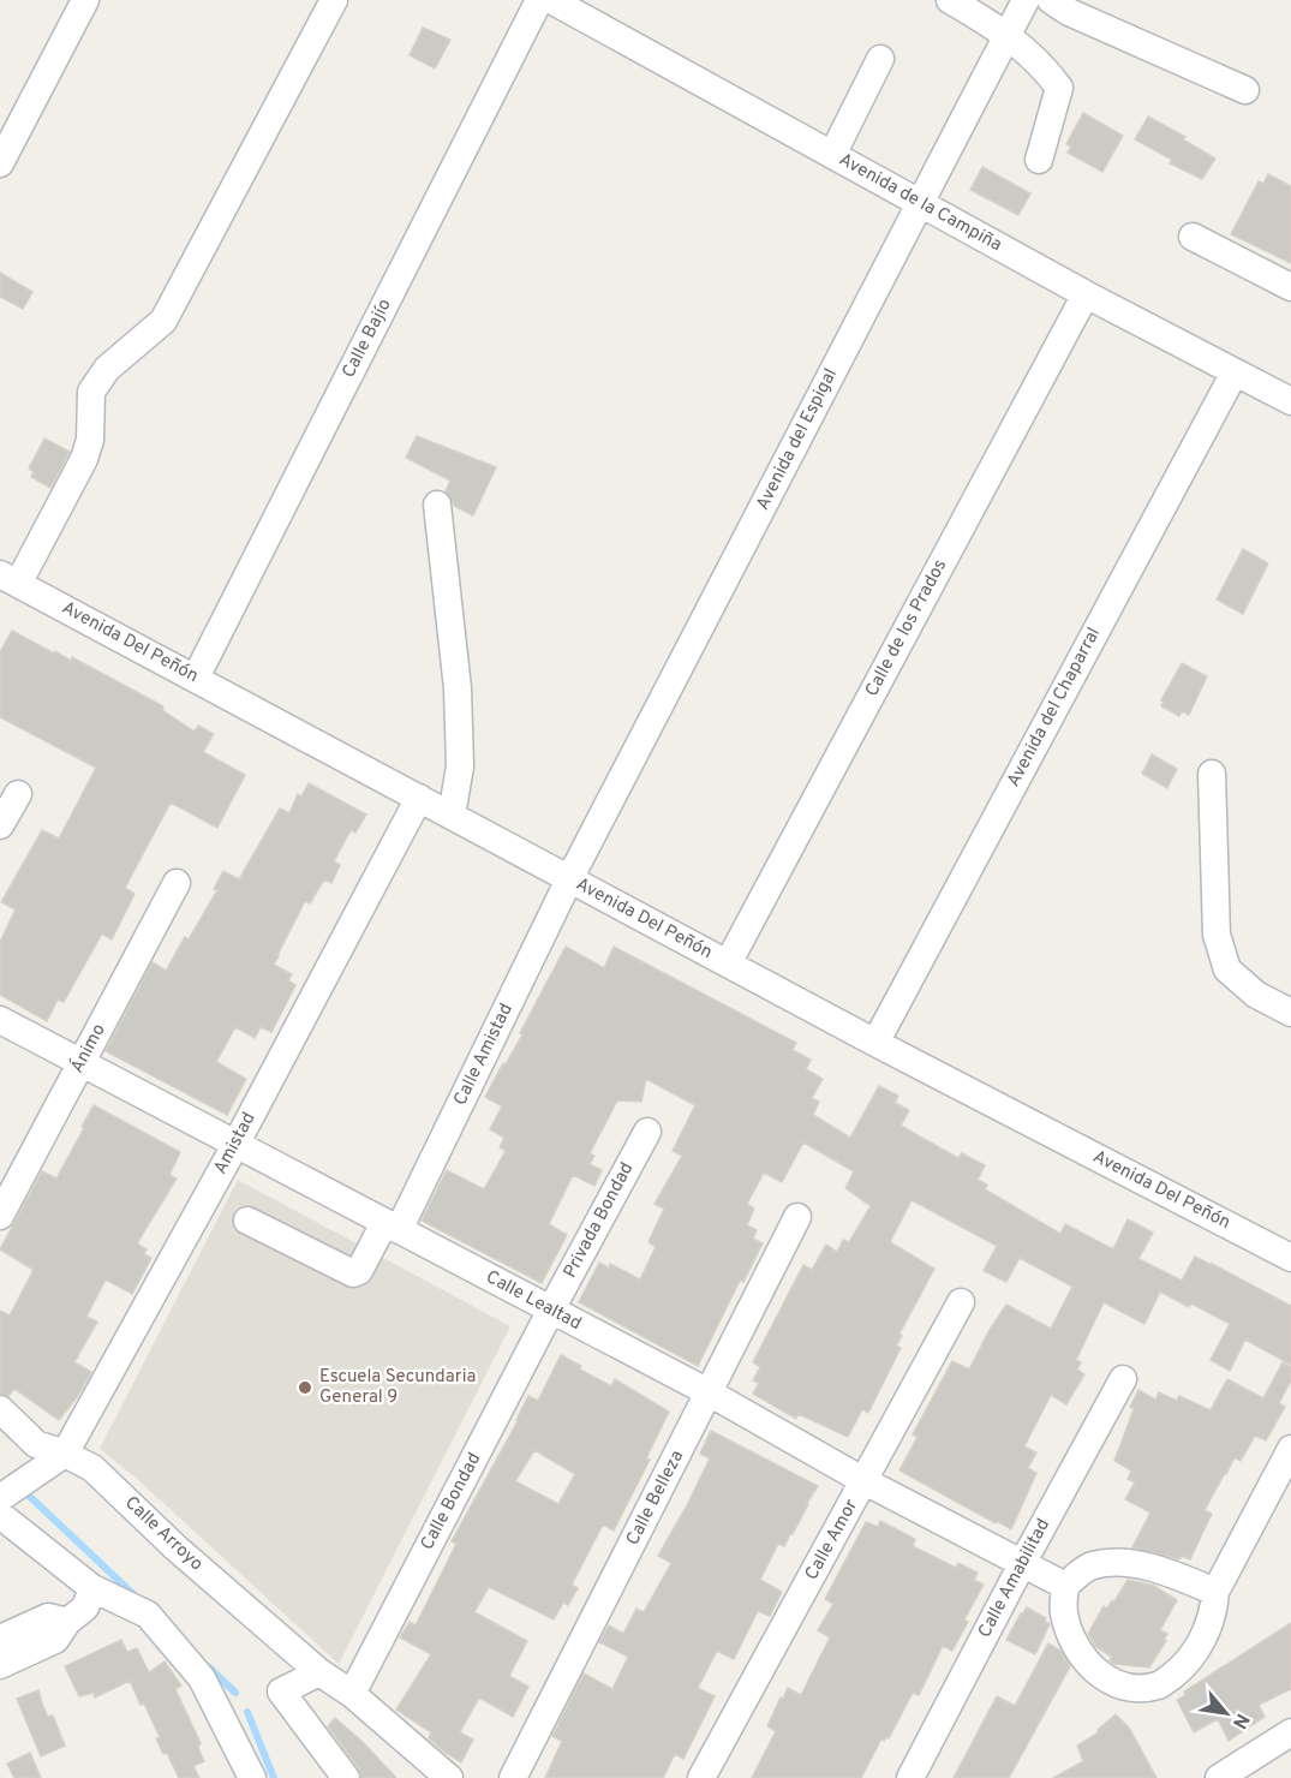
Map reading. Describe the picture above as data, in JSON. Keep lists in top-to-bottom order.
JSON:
{
  "streets": {
    "street": [
      "Avenida de la Campiña",
      "Calle Bajío",
      "Avenida del Espigal",
      "Calle de los Prados",
      "Avenida Del Peñón",
      "Avenida del Chaparral",
      "Ánimo",
      "Calle Amistad",
      "Amistad",
      "Privada Bondad",
      "Calle Lealtad",
      "Calle Belleza",
      "Calle Bondad",
      "Calle Arroyo",
      "Calle Amor",
      "Calle Amabilitad"
    ]
  },
  "crossings": [
    ["Avenida de la Campiña", "Avenida del Espigal"],
    ["Avenida de la Campiña", "Calle de los Prados"],
    ["Avenida de la Campiña", "Avenida del Chaparral"],
    ["Calle Bajío", "Avenida Del Peñón"],
    ["Avenida del Espigal", "Avenida Del Peñón"],
    ["Avenida del Espigal", "Calle Amistad"],
    ["Calle de los Prados", "Avenida Del Peñón"],
    ["Avenida Del Peñón", "Avenida del Chaparral"],
    ["Avenida Del Peñón", "Calle Amistad"],
    ["Avenida Del Peñón", "Amistad"],
    ["Ánimo", "Calle Lealtad"],
    ["Calle Amistad", "Calle Lealtad"],
    ["Amistad", "Calle Lealtad"],
    ["Amistad", "Calle Arroyo"],
    ["Privada Bondad", "Calle Lealtad"],
    ["Privada Bondad", "Calle Bondad"],
    ["Calle Lealtad", "Calle Belleza"],
    ["Calle Lealtad", "Calle Bondad"],
    ["Calle Lealtad", "Calle Amor"],
    ["Calle Lealtad", "Calle Amabilitad"],
    ["Calle Bondad", "Calle Arroyo"]
  ],
  "places": ["Escuela Secundaria General 9"],
  "north": "bottom right"
}
